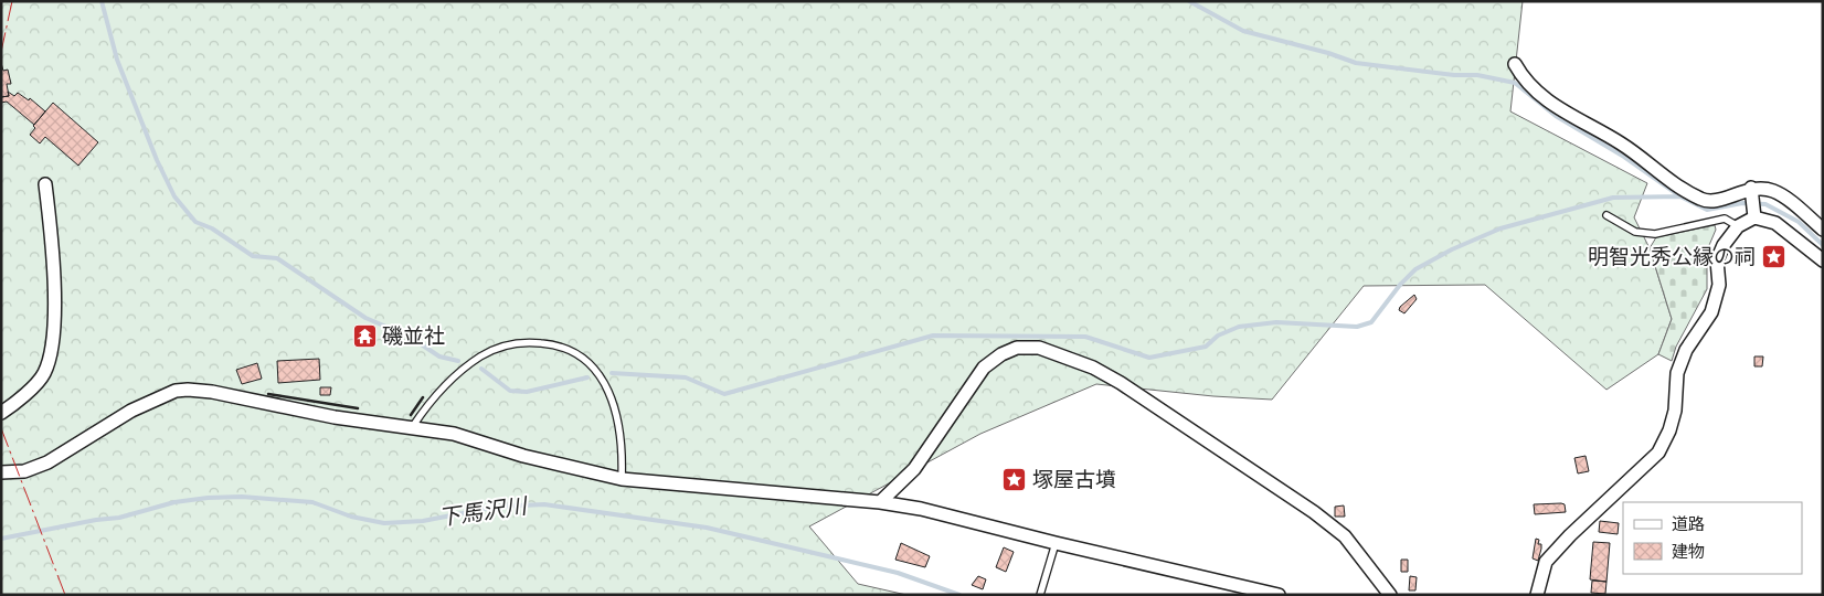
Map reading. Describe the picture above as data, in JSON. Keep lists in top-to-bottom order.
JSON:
{
  "water": ["下馬沢川"],
  "places": {
    "place": ["明智光秀公縁の祠", "塚屋古墳"],
    "temple": ["磯並社"]
  },
  "legend": ["道路", "建物"]
}
